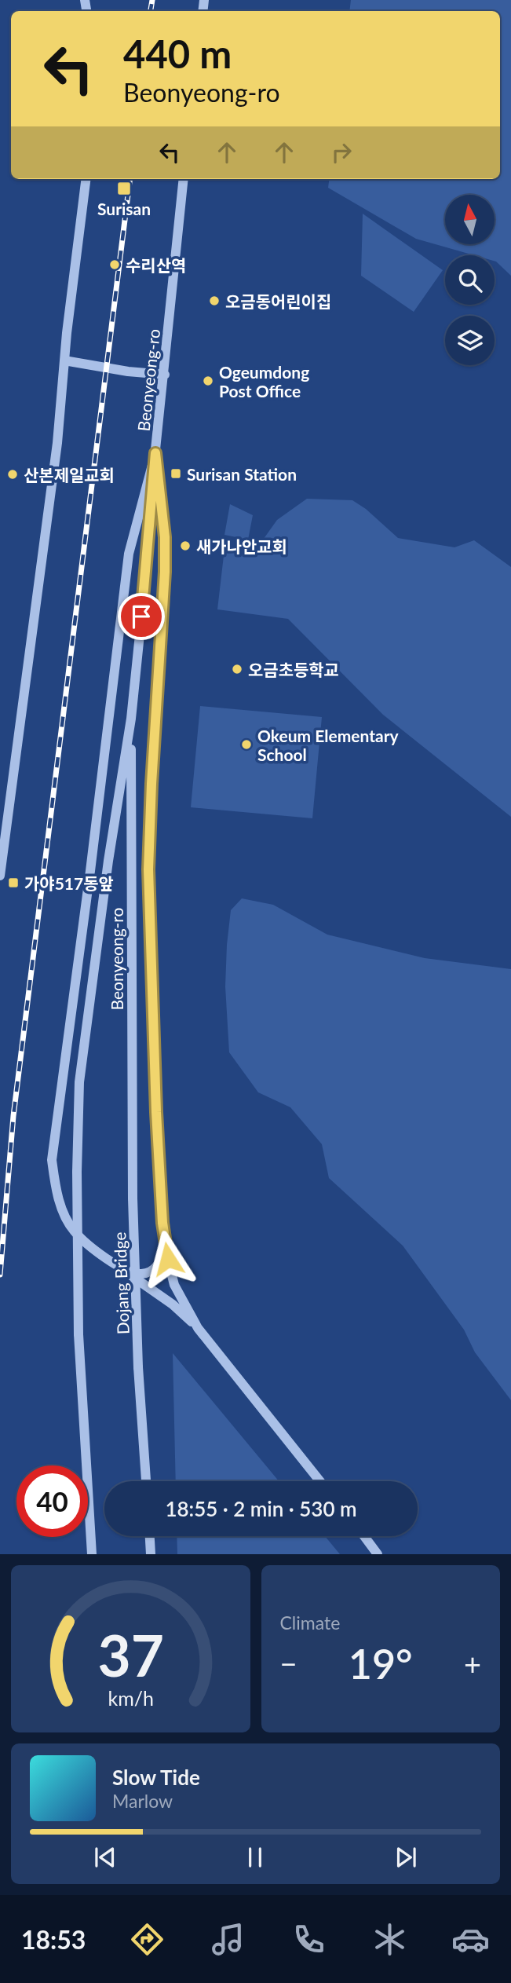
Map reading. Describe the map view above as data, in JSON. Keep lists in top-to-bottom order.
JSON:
{
  "streets": {
    "street": ["Beonyeong-ro", "Dojang Bridge"]
  },
  "crossings": [
    ["Beonyeong-ro", "Dojang Bridge"]
  ],
  "places": {
    "transit": ["Surisan", "Surisan Station", "가야517동앞"],
    "other": [
      "수리산역",
      "오금동어린이집",
      "Ogeumdong Post Office",
      "산본제일교회",
      "새가나안교회",
      "오금초등학교",
      "Okeum Elementary School"
    ]
  },
  "north": "top",
  "page": {
    "turn": ["440 m", "Beonyeong-ro"],
    "limit": "40",
    "trip": "18:55 · 2 min · 530 m",
    "tile": "Climate",
    "heat": ["−", "19°", "+"],
    "song": ["Slow Tide", "Marlow"],
    "tabs": "18:53",
    "gauge": ["37", "km/h"]
  }
}
